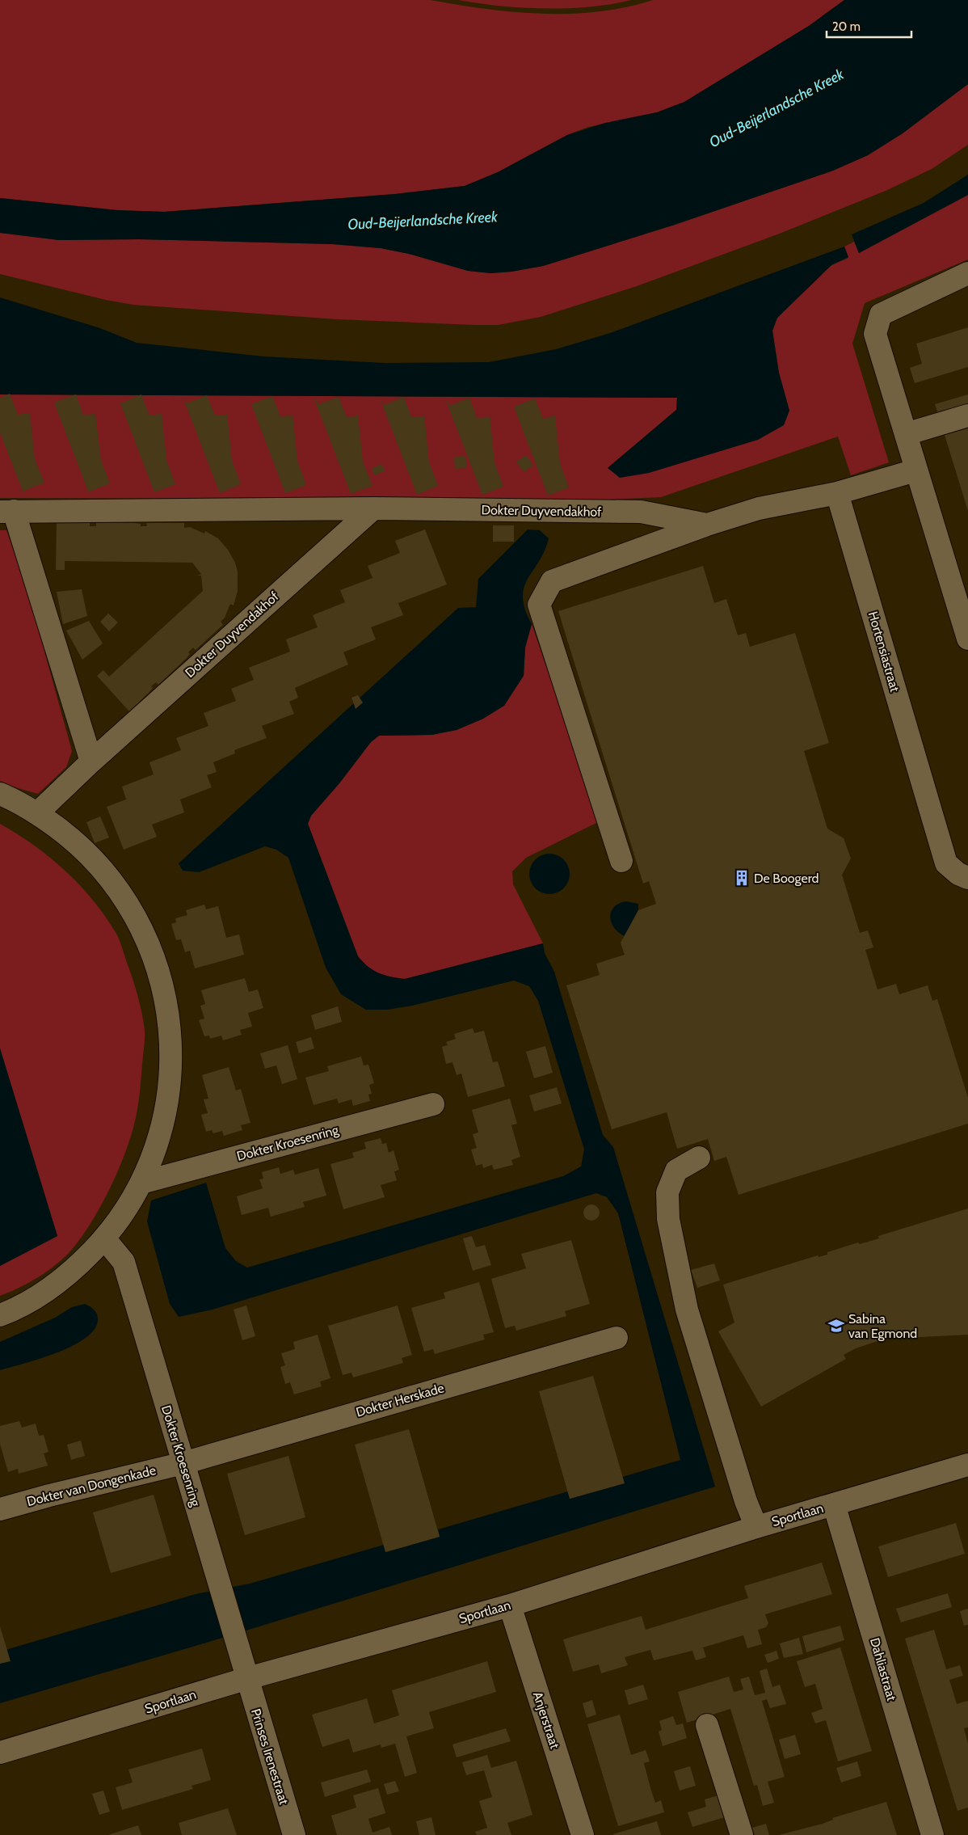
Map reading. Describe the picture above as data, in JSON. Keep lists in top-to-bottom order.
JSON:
{
  "streets": {
    "street": [
      "Dokter Duyvendakhof",
      "Hortensiastraat",
      "Dokter Kroesenring",
      "Dokter Herskade",
      "Dokter van Dongenkade",
      "Sportlaan",
      "Dahliastraat",
      "Anjerstraat",
      "Prinses Irenestraat"
    ]
  },
  "crossings": [
    ["Dokter Kroesenring", "Dokter Herskade"],
    ["Dokter Kroesenring", "Dokter van Dongenkade"],
    ["Dokter Kroesenring", "Sportlaan"],
    ["Dokter Kroesenring", "Prinses Irenestraat"],
    ["Dokter Herskade", "Dokter van Dongenkade"],
    ["Sportlaan", "Dahliastraat"],
    ["Sportlaan", "Anjerstraat"],
    ["Sportlaan", "Prinses Irenestraat"]
  ],
  "water": ["Oud-Beijerlandsche Kreek"],
  "places": {
    "building": ["De Boogerd"],
    "school or university": ["Sabina van Egmond"]
  },
  "scale_bar": "20 m"
}
